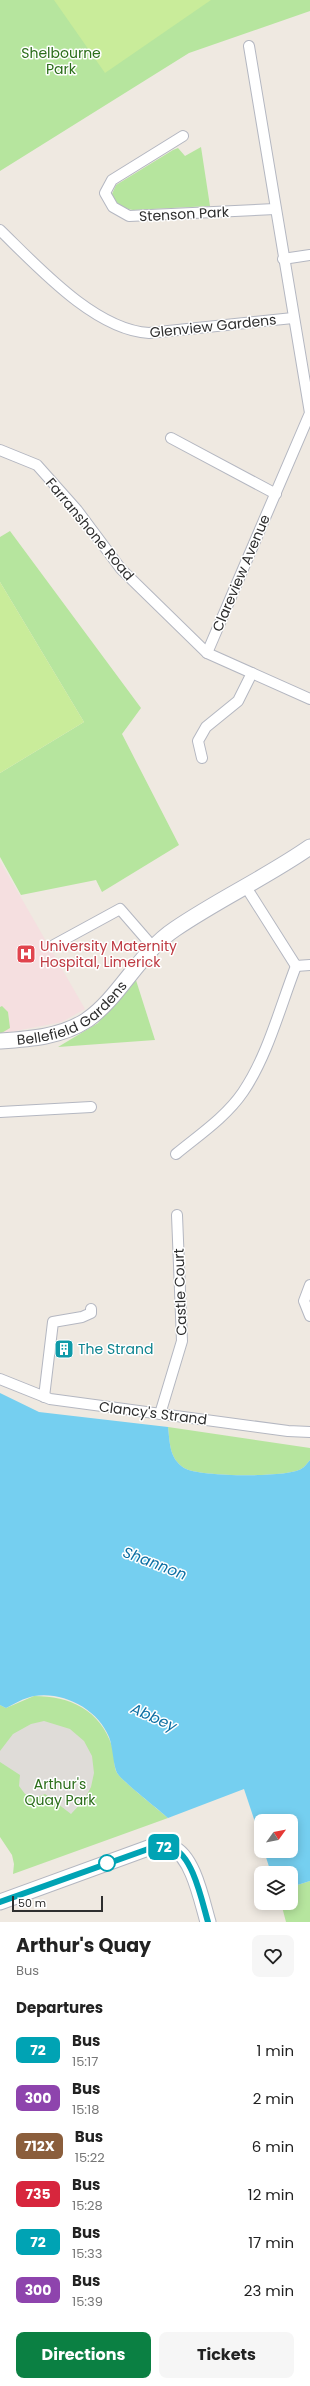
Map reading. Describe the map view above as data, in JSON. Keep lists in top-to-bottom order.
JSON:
{
  "streets": {
    "street": [
      "Stenson Park",
      "Glenview Gardens",
      "Farranshone Road",
      "Clareview Avenue",
      "Bellefield Gardens",
      "Castle Court",
      "Clancy's Strand"
    ]
  },
  "crossings": [
    ["Glenview Gardens", "Clareview Avenue"],
    ["Farranshone Road", "Clareview Avenue"],
    ["Castle Court", "Clancy's Strand"]
  ],
  "water": ["Shannon", "Abbey"],
  "parks": ["Shelbourne Park", "Arthur's Quay Park"],
  "places": {
    "hospital": ["University Maternity Hospital, Limerick"],
    "building": ["The Strand"]
  },
  "lines": ["bus line 72"],
  "scale_bar": "50 m",
  "north": "top right",
  "page": {
    "on_map": "72",
    "scale": "50 m",
    "heading": [
      ["Arthur's Quay", "Bus"],
      "Departures"
    ],
    "list": [
      {
        "mark": "72",
        "name": "Bus",
        "note": "15:17",
        "value": "1 min"
      },
      {
        "mark": "300",
        "name": "Bus",
        "note": "15:18",
        "value": "2 min"
      },
      {
        "mark": "712X",
        "name": "Bus",
        "note": "15:22",
        "value": "6 min"
      },
      {
        "mark": "735",
        "name": "Bus",
        "note": "15:28",
        "value": "12 min"
      },
      {
        "mark": "72",
        "name": "Bus",
        "note": "15:33",
        "value": "17 min"
      },
      {
        "mark": "300",
        "name": "Bus",
        "note": "15:39",
        "value": "23 min"
      }
    ],
    "buttons": ["Directions", "Tickets"]
  }
}
